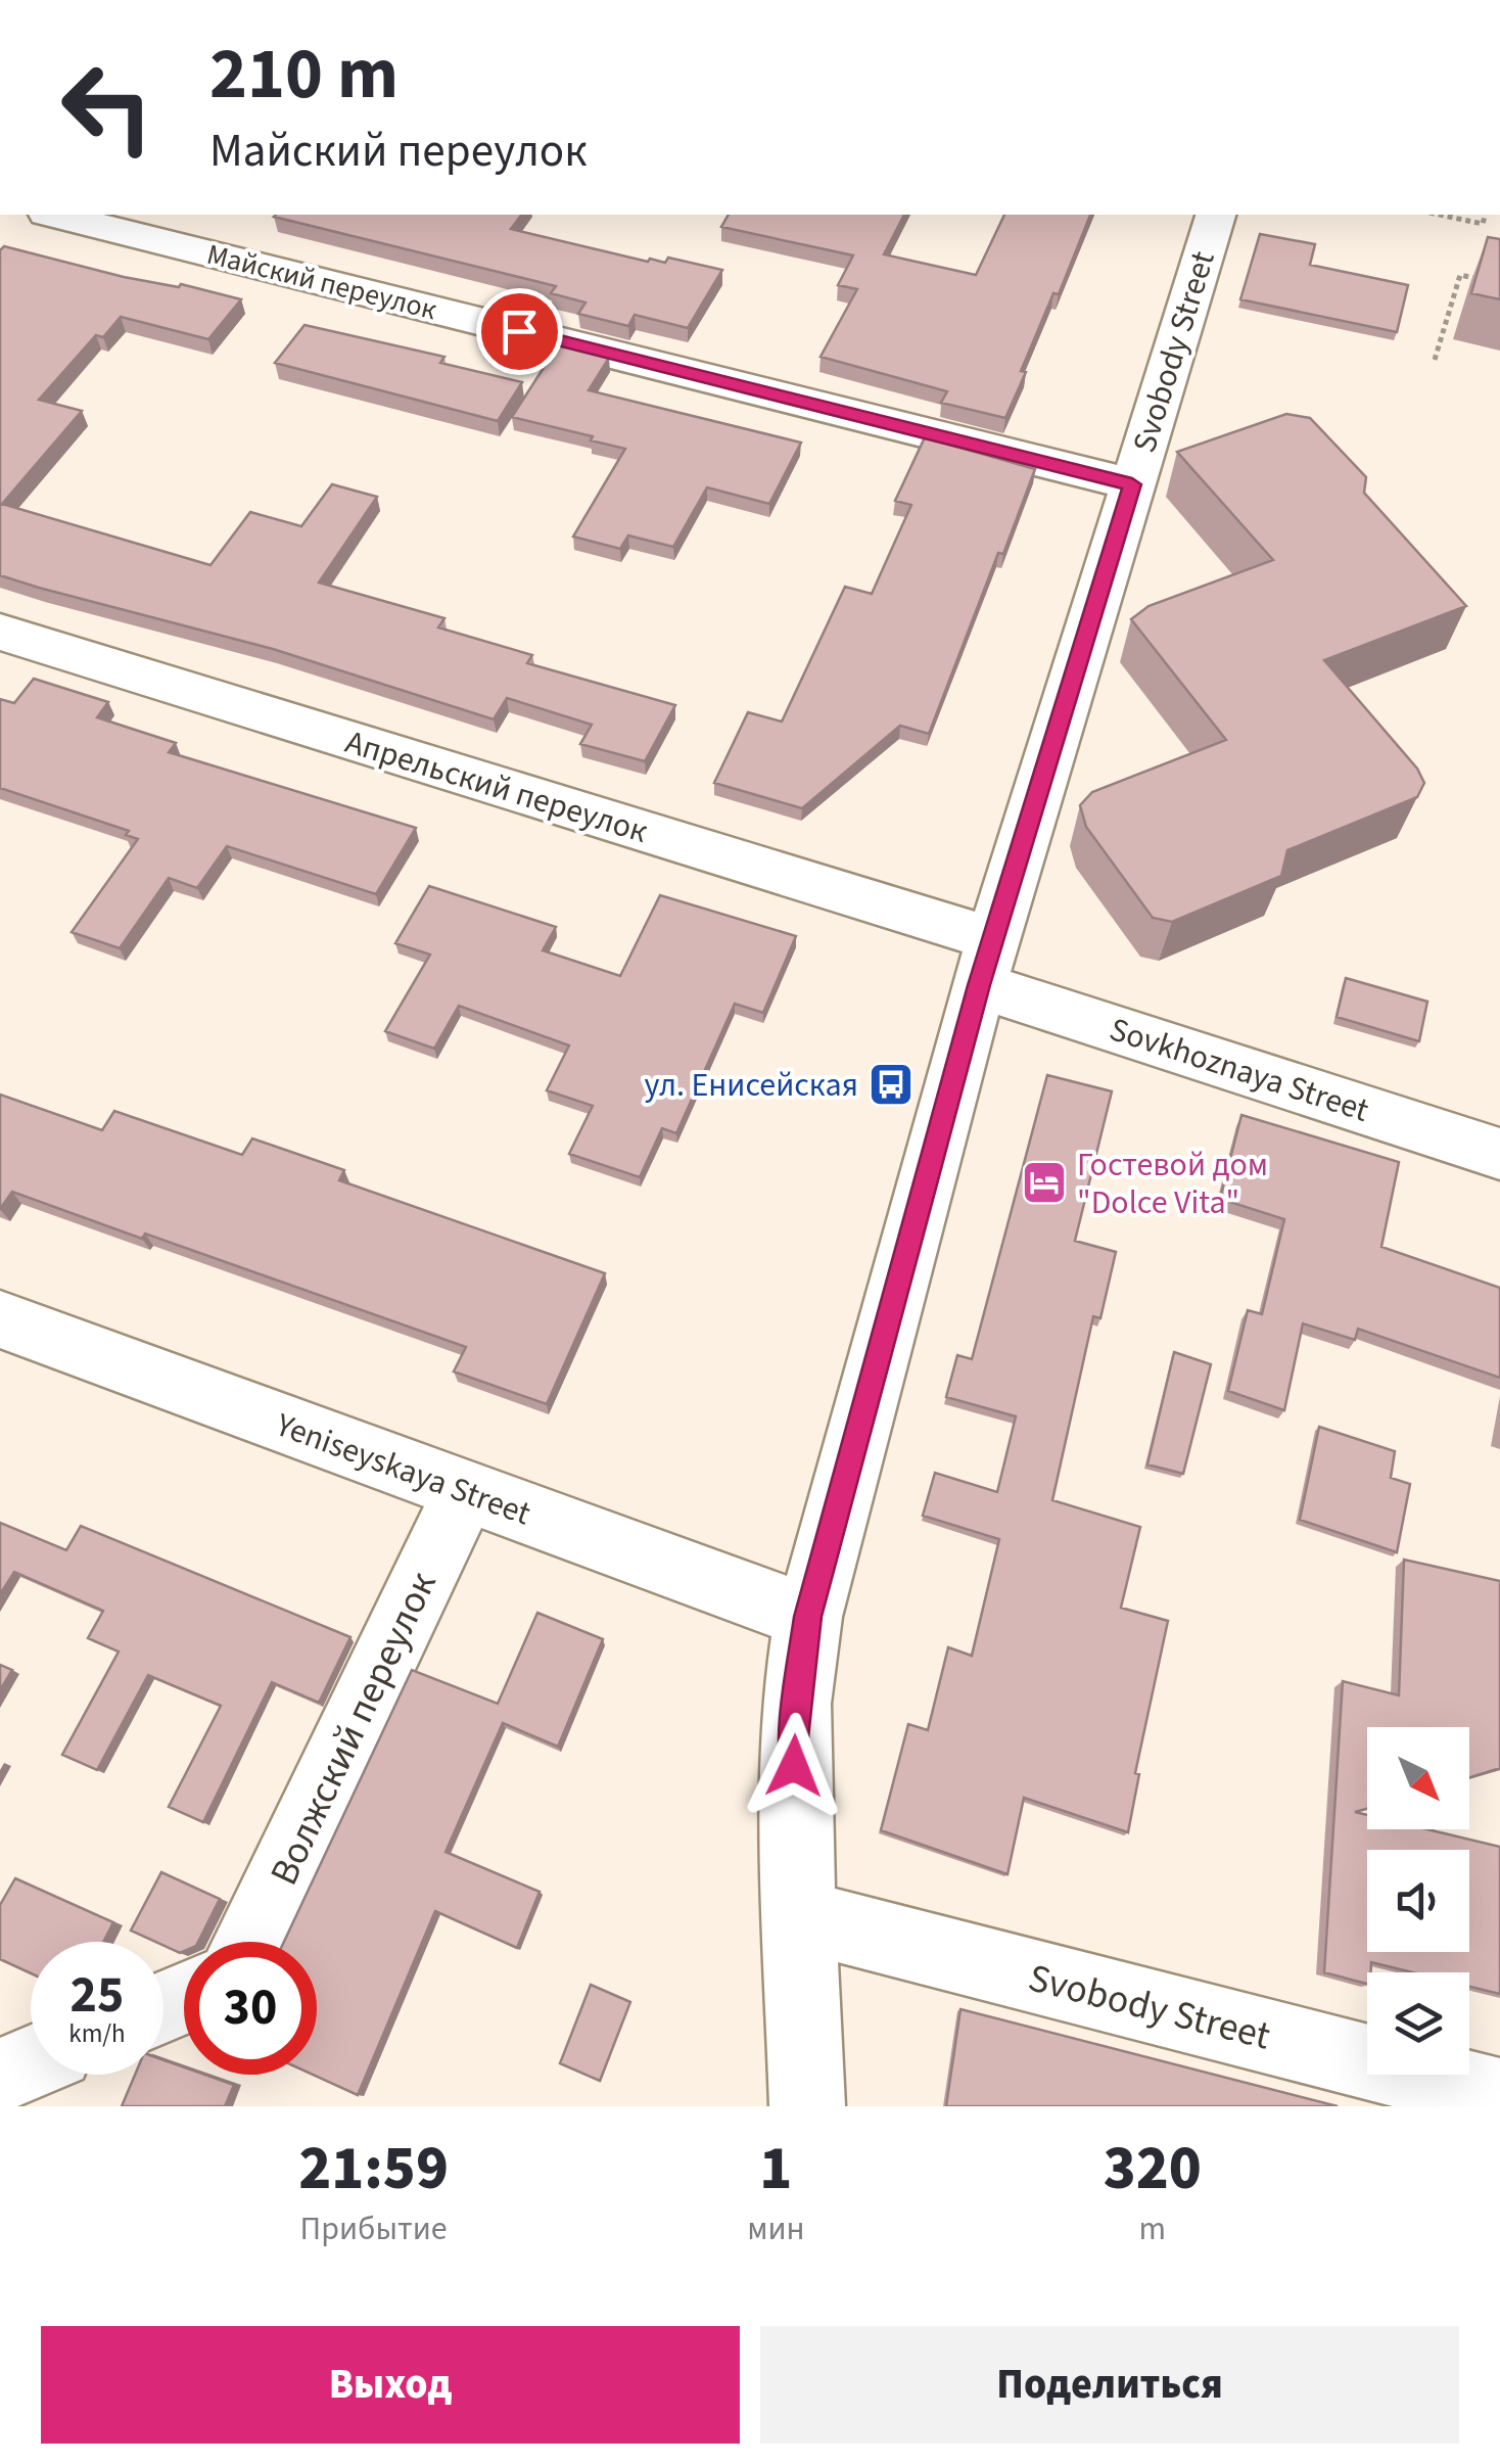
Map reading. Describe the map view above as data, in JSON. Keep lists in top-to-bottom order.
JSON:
{
  "streets": {
    "street": [
      "Майский переулок",
      "Svobody Street",
      "Апрельский переулок",
      "Sovkhoznaya Street",
      "Yeniseyskaya Street",
      "Волжский переулок"
    ]
  },
  "crossings": [
    ["Майский переулок", "Svobody Street"],
    ["Svobody Street", "Апрельский переулок"],
    ["Svobody Street", "Sovkhoznaya Street"],
    ["Svobody Street", "Yeniseyskaya Street"],
    ["Апрельский переулок", "Sovkhoznaya Street"],
    ["Yeniseyskaya Street", "Волжский переулок"]
  ],
  "places": {
    "bus stop": ["ул. Енисейская"],
    "hotel": ["Гостевой дом \"Dolce Vita\""]
  },
  "north": "bottom right",
  "page": {
    "turn": ["210 m", "Майский переулок"],
    "speed": "25 km/h",
    "limit": "30",
    "eta": [
      "21:59",
      "Прибытие",
      "1",
      "мин",
      "320",
      "m"
    ],
    "buttons": ["Выход", "Поделиться"]
  }
}
